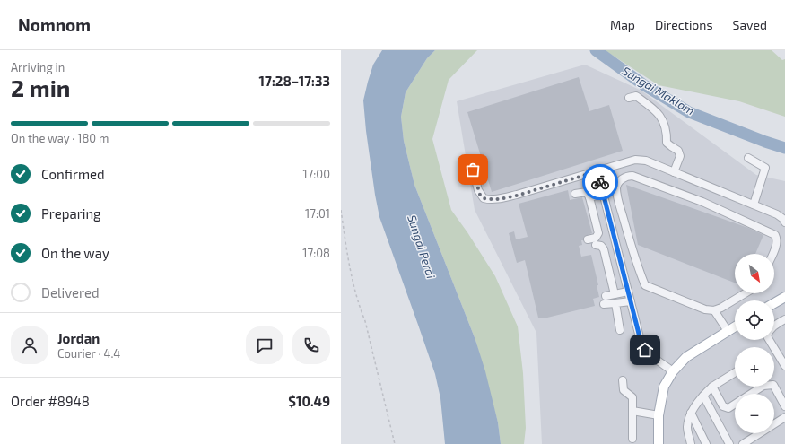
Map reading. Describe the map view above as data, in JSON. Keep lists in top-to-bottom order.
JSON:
{
  "water": ["Sungai Maklom", "Sungai Perai"],
  "north": "bottom right",
  "page": {
    "header": "Nomnom",
    "nav": ["Map", "Directions", "Saved"],
    "heading": ["2 min", "Arriving in", "17:28–17:33"],
    "panel": [
      "Jordan",
      "Courier · 4.4",
      "Order #8948",
      "$10.49"
    ],
    "bar": "On the way · 180 m",
    "list": [
      ["Confirmed", "17:00"],
      ["Preparing", "17:01"],
      ["On the way", "17:08"],
      "Delivered"
    ],
    "map_buttons": ["+", "−"]
  }
}
